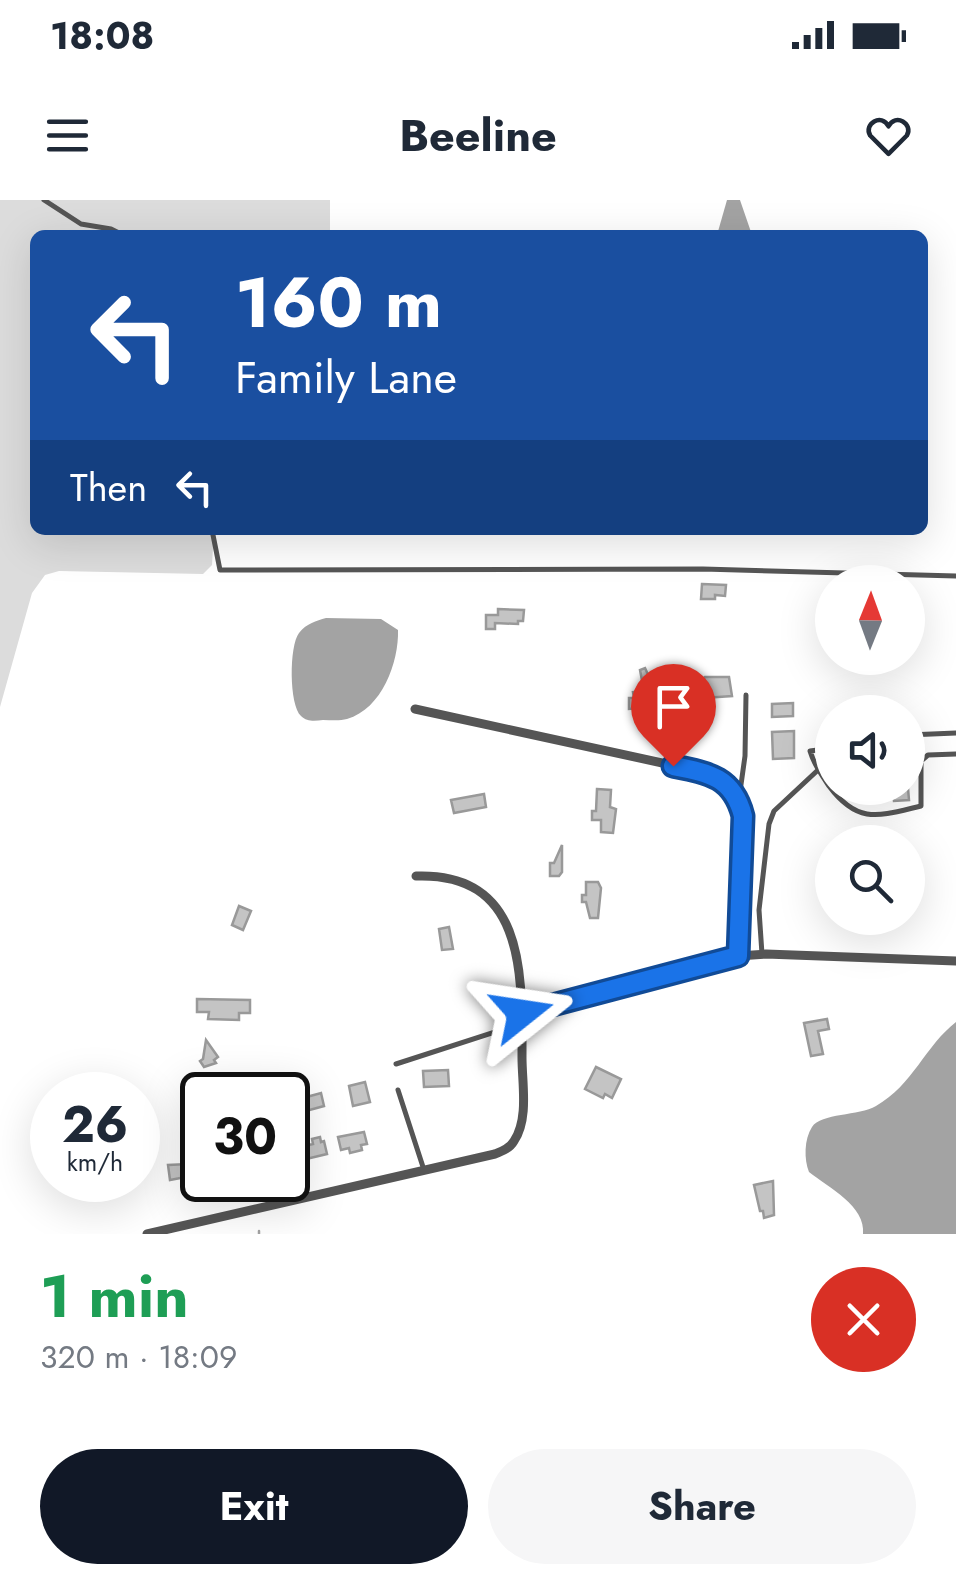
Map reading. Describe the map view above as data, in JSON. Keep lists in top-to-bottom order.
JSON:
{
  "north": "top",
  "page": {
    "status": "18:08",
    "header": "Beeline",
    "turn": ["160 m", "Family Lane"],
    "then": "Then",
    "speed": "26 km/h",
    "limit": "30",
    "heading": ["1 min", "320 m · 18:09"],
    "buttons": ["Exit", "Share"]
  }
}
